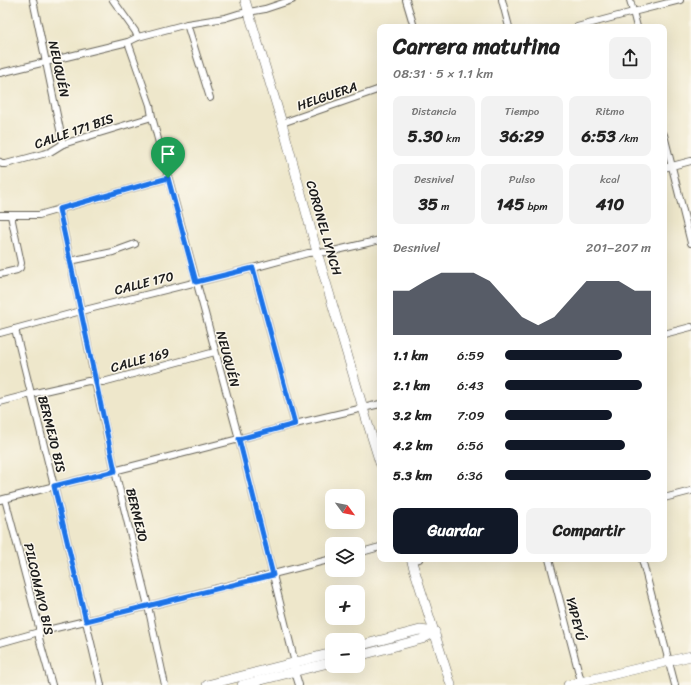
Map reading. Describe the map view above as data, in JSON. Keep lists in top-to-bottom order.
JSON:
{
  "streets": {
    "main road": ["CORONEL LYNCH"],
    "street": [
      "NEUQUÉN",
      "HELGUERA",
      "CALLE 171 BIS",
      "CALLE 170",
      "CALLE 169",
      "BERMEJO BIS",
      "BERMEJO",
      "PILCOMAYO BIS",
      "YAPEYÚ"
    ]
  },
  "crossings": [
    ["NEUQUÉN", "CALLE 171 BIS"],
    ["NEUQUÉN", "CALLE 170"],
    ["NEUQUÉN", "CALLE 169"],
    ["HELGUERA", "CORONEL LYNCH"],
    ["CORONEL LYNCH", "CALLE 170"],
    ["CALLE 170", "BERMEJO BIS"],
    ["CALLE 170", "BERMEJO"],
    ["CALLE 169", "BERMEJO BIS"],
    ["CALLE 169", "BERMEJO"]
  ],
  "north": "bottom right",
  "page": {
    "heading": ["Carrera matutina", "08:31 · 5 × 1.1 km"],
    "stats": [
      ["Distancia", "5.30 km"],
      ["Tiempo", "36:29"],
      ["Ritmo", "6:53 /km"],
      ["Desnivel", "35 m"],
      ["Pulso", "145 bpm"],
      ["kcal", "410"]
    ],
    "chart": ["Desnivel", "201–207 m"],
    "list": [
      {
        "name": "1.1 km",
        "note": "6:59"
      },
      {
        "name": "2.1 km",
        "note": "6:43"
      },
      {
        "name": "3.2 km",
        "note": "7:09"
      },
      {
        "name": "4.2 km",
        "note": "6:56"
      },
      {
        "name": "5.3 km",
        "note": "6:36"
      }
    ],
    "map_buttons": ["+", "−"],
    "buttons": ["Guardar", "Compartir"]
  }
}
